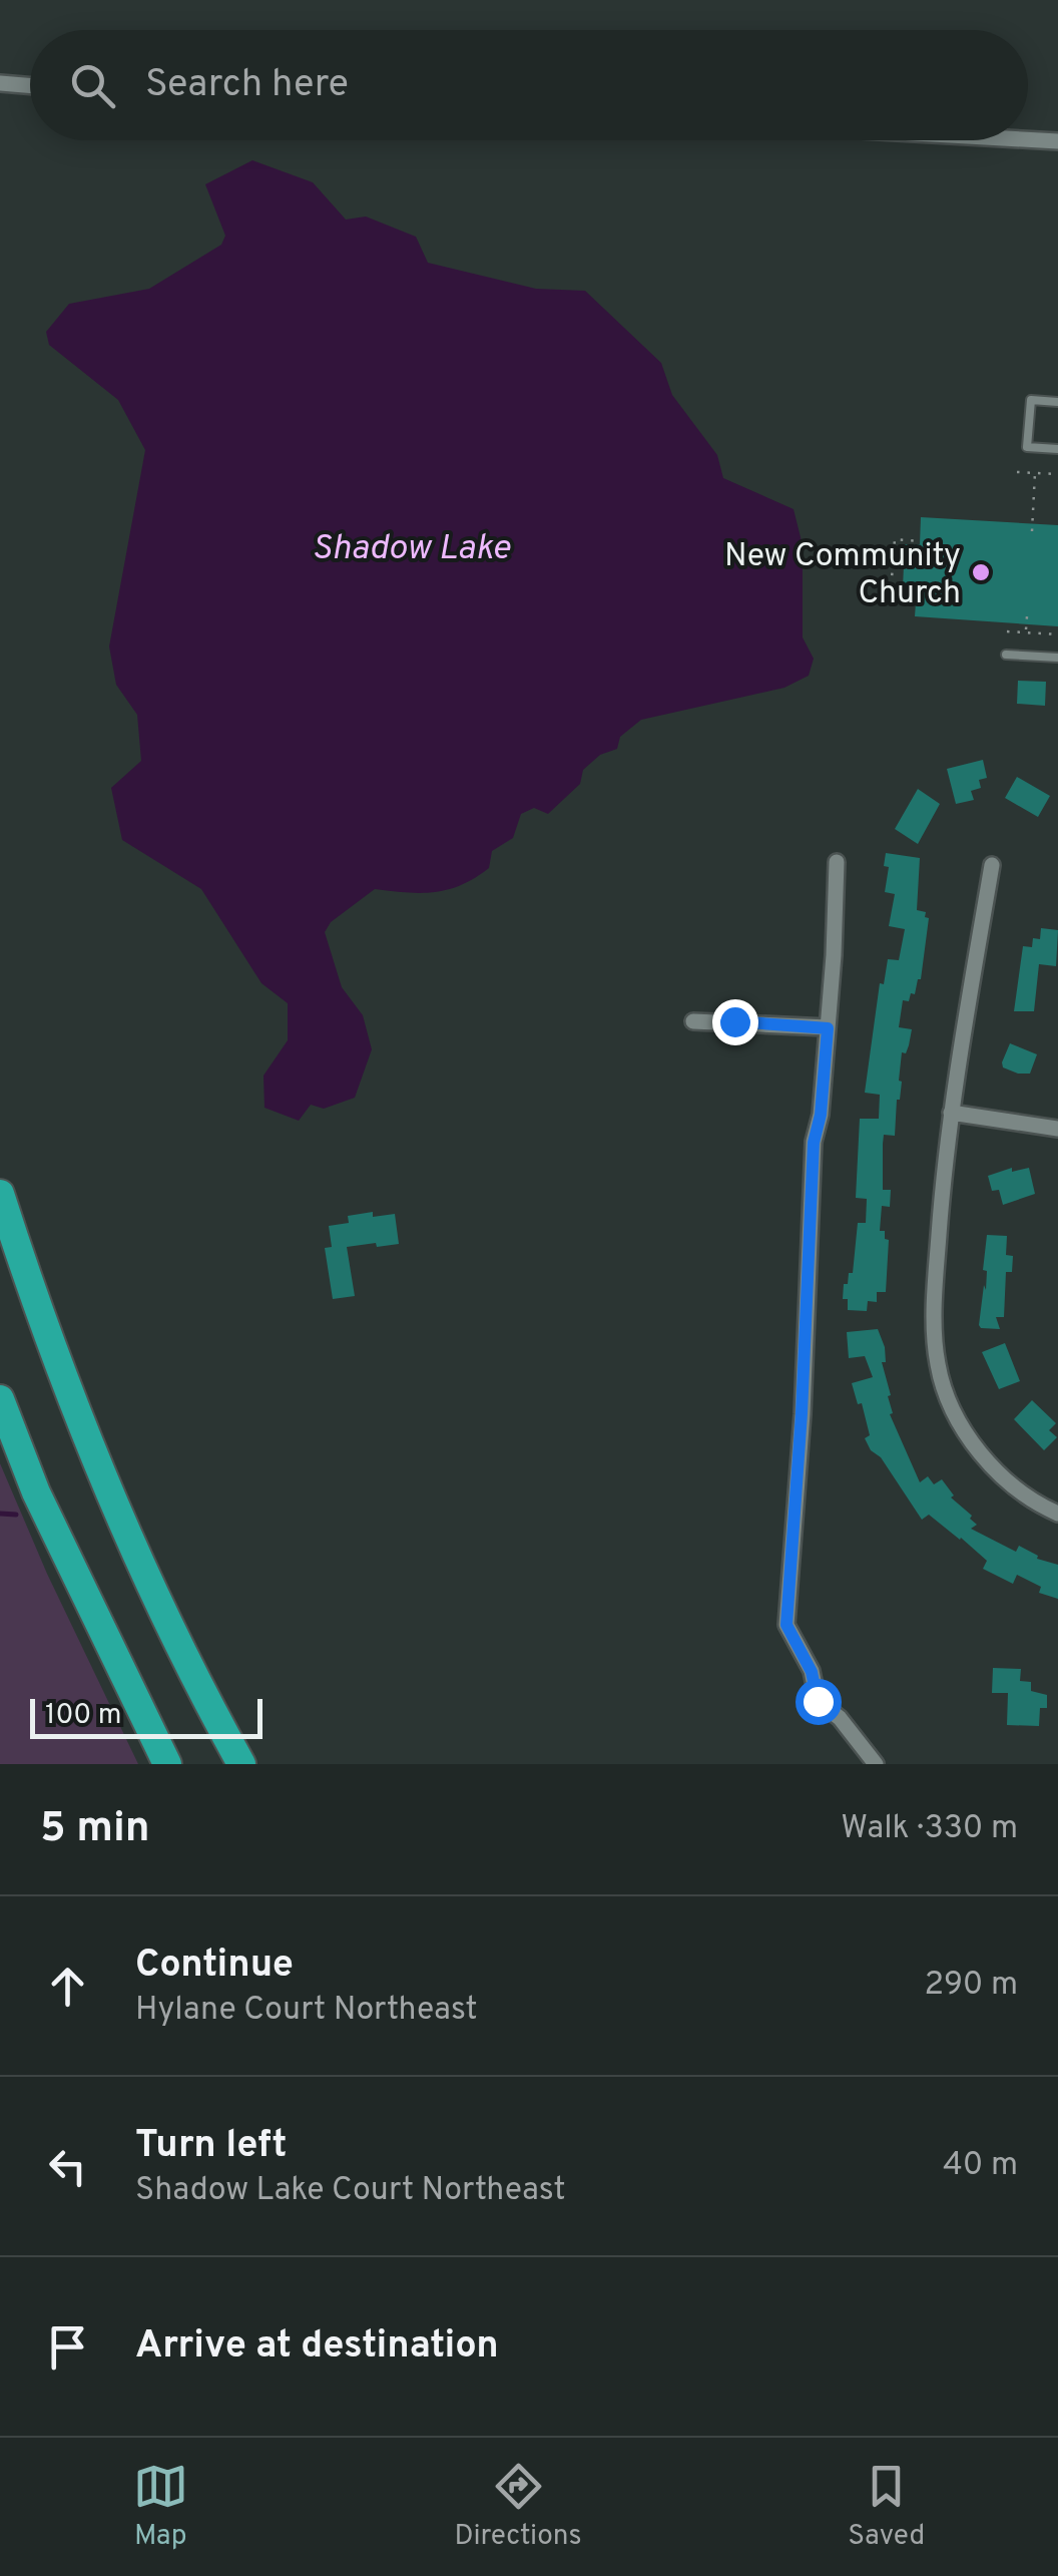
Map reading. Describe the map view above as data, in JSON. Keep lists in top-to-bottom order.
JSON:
{
  "water": ["Shadow Lake"],
  "places": ["New Community Church"],
  "scale_bar": "100 m",
  "page": {
    "search": "Search here",
    "scale": "100 m",
    "heading": ["5 min", "Walk · 330 m"],
    "list": [
      ["Continue", "Hylane Court Northeast", "290 m"],
      ["Turn left", "Shadow Lake Court Northeast", "40 m"],
      "Arrive at destination"
    ],
    "nav": ["Map", "Directions", "Saved"]
  }
}
